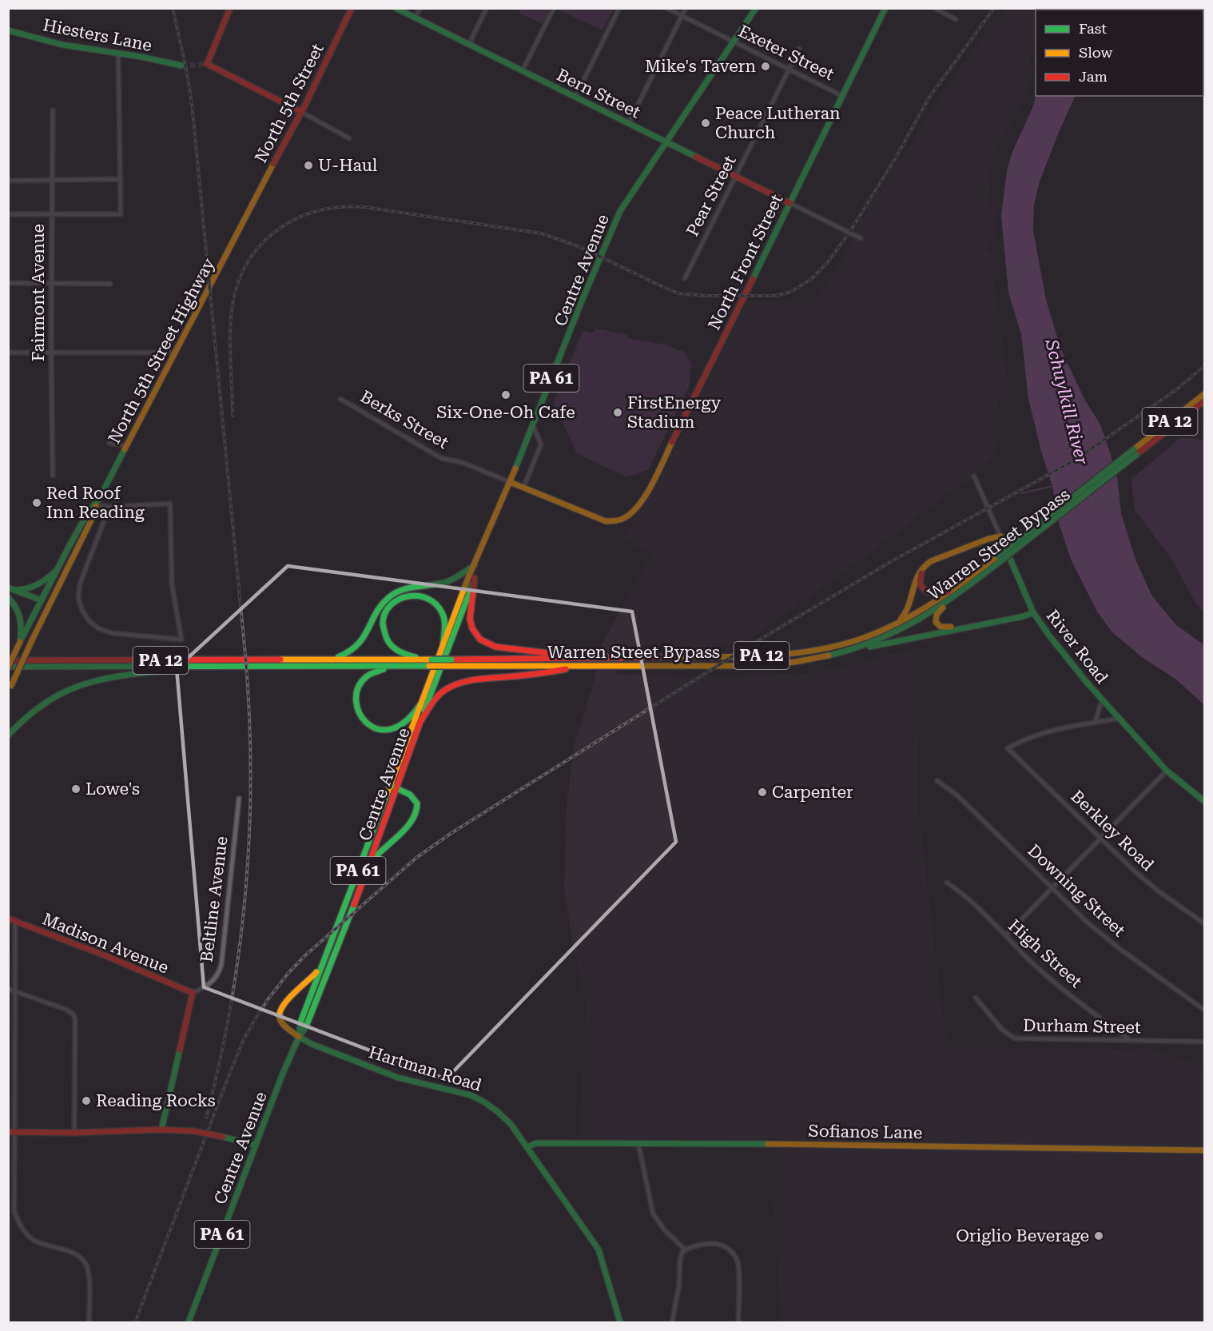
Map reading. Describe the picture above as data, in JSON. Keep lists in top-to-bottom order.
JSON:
{
  "streets": {
    "main road": [
      "Hiesters Lane",
      "Bern Street",
      "North 5th Street",
      "North Front Street",
      "Centre Avenue",
      "North 5th Street Highway",
      "PA 61",
      "PA 12",
      "Warren Street Bypass",
      "River Road",
      "Madison Avenue",
      "Hartman Road",
      "Sofianos Lane"
    ],
    "street": [
      "Exeter Street",
      "Pear Street",
      "Fairmont Avenue",
      "Berks Street",
      "Berkley Road",
      "Downing Street",
      "Beltline Avenue",
      "High Street",
      "Durham Street"
    ]
  },
  "crossings": [
    ["Exeter Street", "Pear Street"],
    ["Exeter Street", "North Front Street"],
    ["Exeter Street", "Centre Avenue"],
    ["Bern Street", "Pear Street"],
    ["Bern Street", "North Front Street"],
    ["Bern Street", "Centre Avenue"],
    ["North 5th Street", "North 5th Street Highway"],
    ["Centre Avenue", "Berks Street"],
    ["Centre Avenue", "Hartman Road"],
    ["North 5th Street Highway", "Warren Street Bypass"],
    ["Beltline Avenue", "Madison Avenue"],
    ["High Street", "Durham Street"],
    ["Hartman Road", "Sofianos Lane"]
  ],
  "water": ["Schuylkill River"],
  "places": [
    "Mike's Tavern",
    "Peace Lutheran Church",
    "U-Haul",
    "Six-One-Oh Cafe",
    "FirstEnergy Stadium",
    "Red Roof Inn Reading",
    "Lowe's",
    "Carpenter",
    "Reading Rocks",
    "Origlio Beverage"
  ],
  "legend": ["Fast", "Slow", "Jam"]
}
